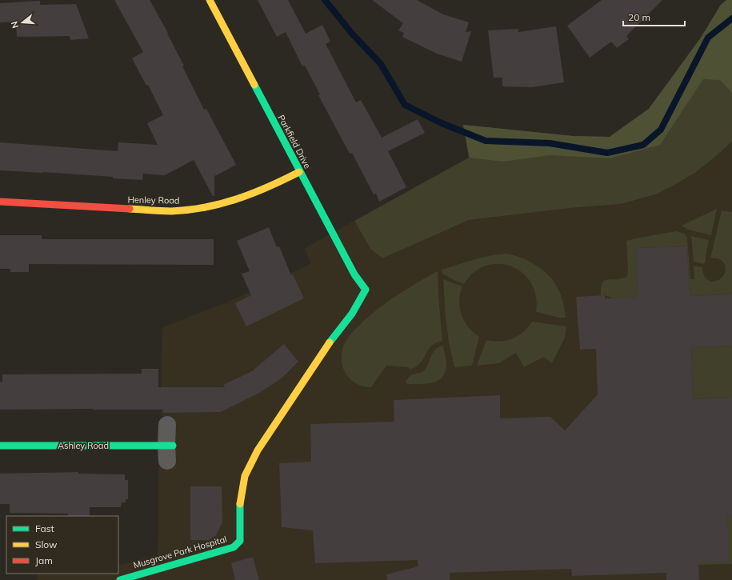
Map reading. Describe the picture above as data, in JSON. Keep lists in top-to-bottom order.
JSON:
{
  "streets": {
    "street": [
      "Parkfield Drive",
      "Henley Road",
      "Ashley Road",
      "Musgrove Park Hospital"
    ]
  },
  "crossings": [
    ["Parkfield Drive", "Henley Road"],
    ["Parkfield Drive", "Musgrove Park Hospital"]
  ],
  "legend": ["Fast", "Slow", "Jam"],
  "scale_bar": "20 m",
  "north": "left"
}
